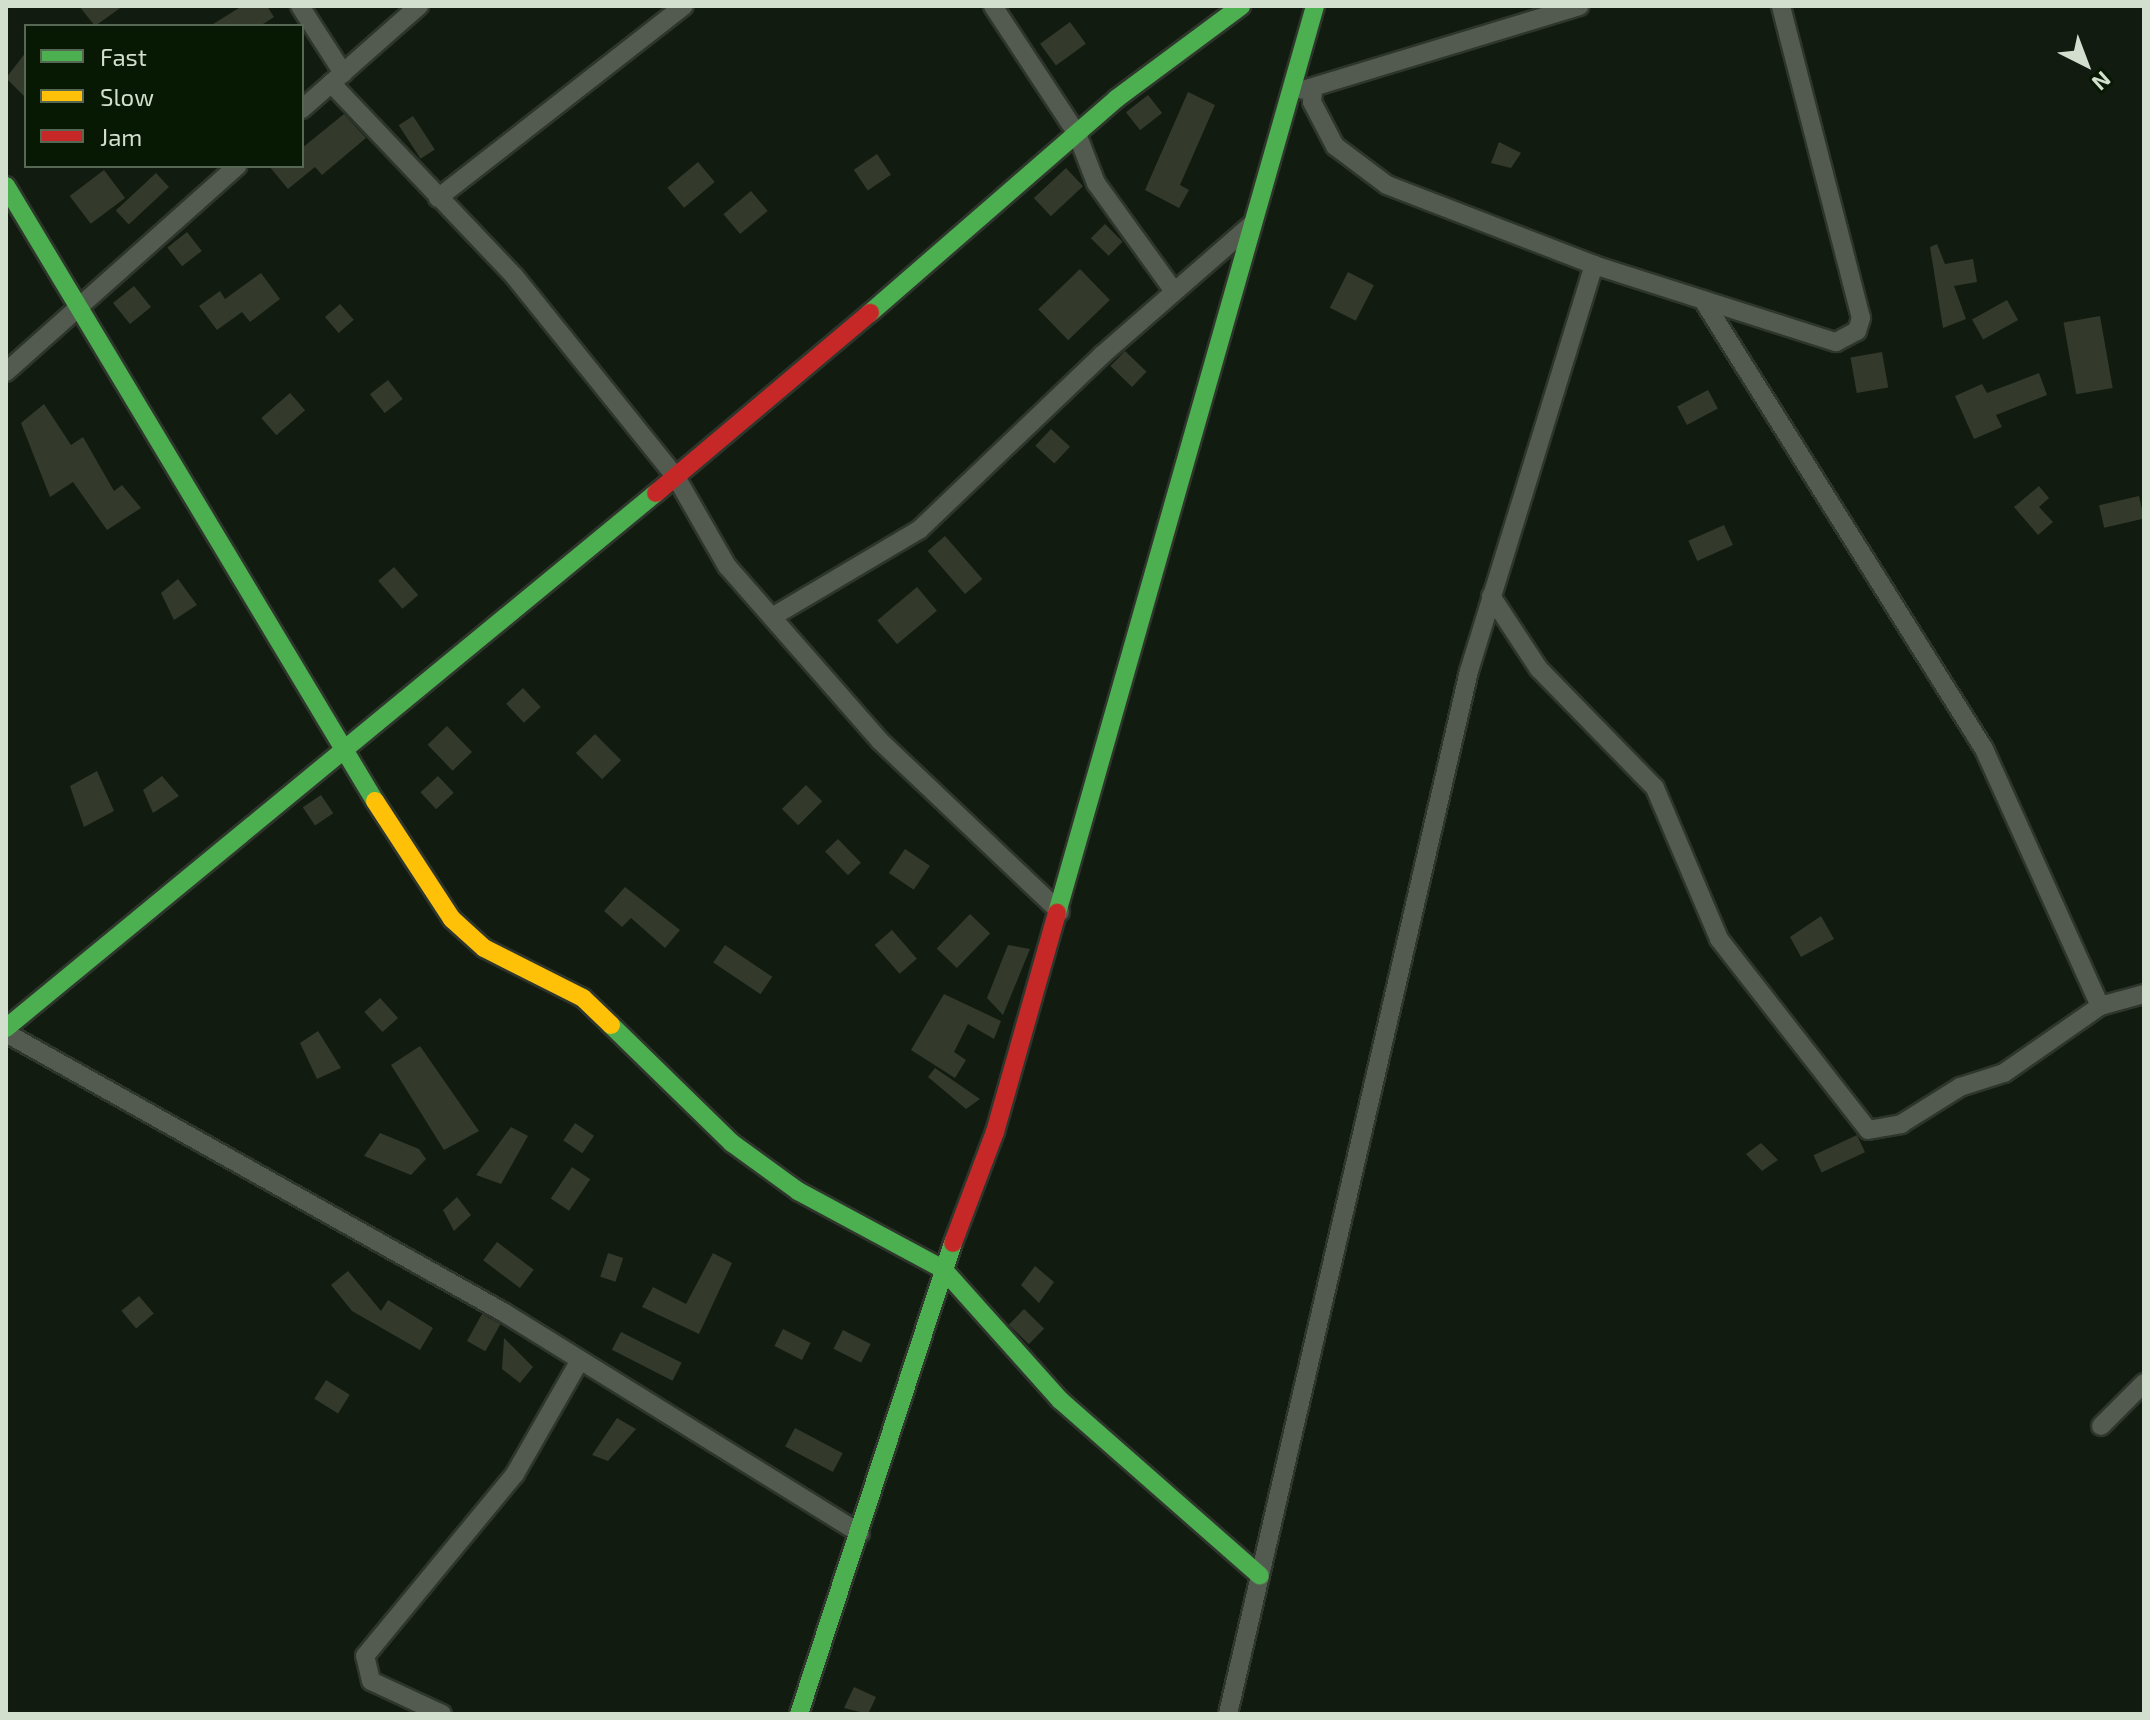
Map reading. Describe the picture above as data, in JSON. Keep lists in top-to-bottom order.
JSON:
{
  "legend": ["Fast", "Slow", "Jam"],
  "north": "bottom right"
}
